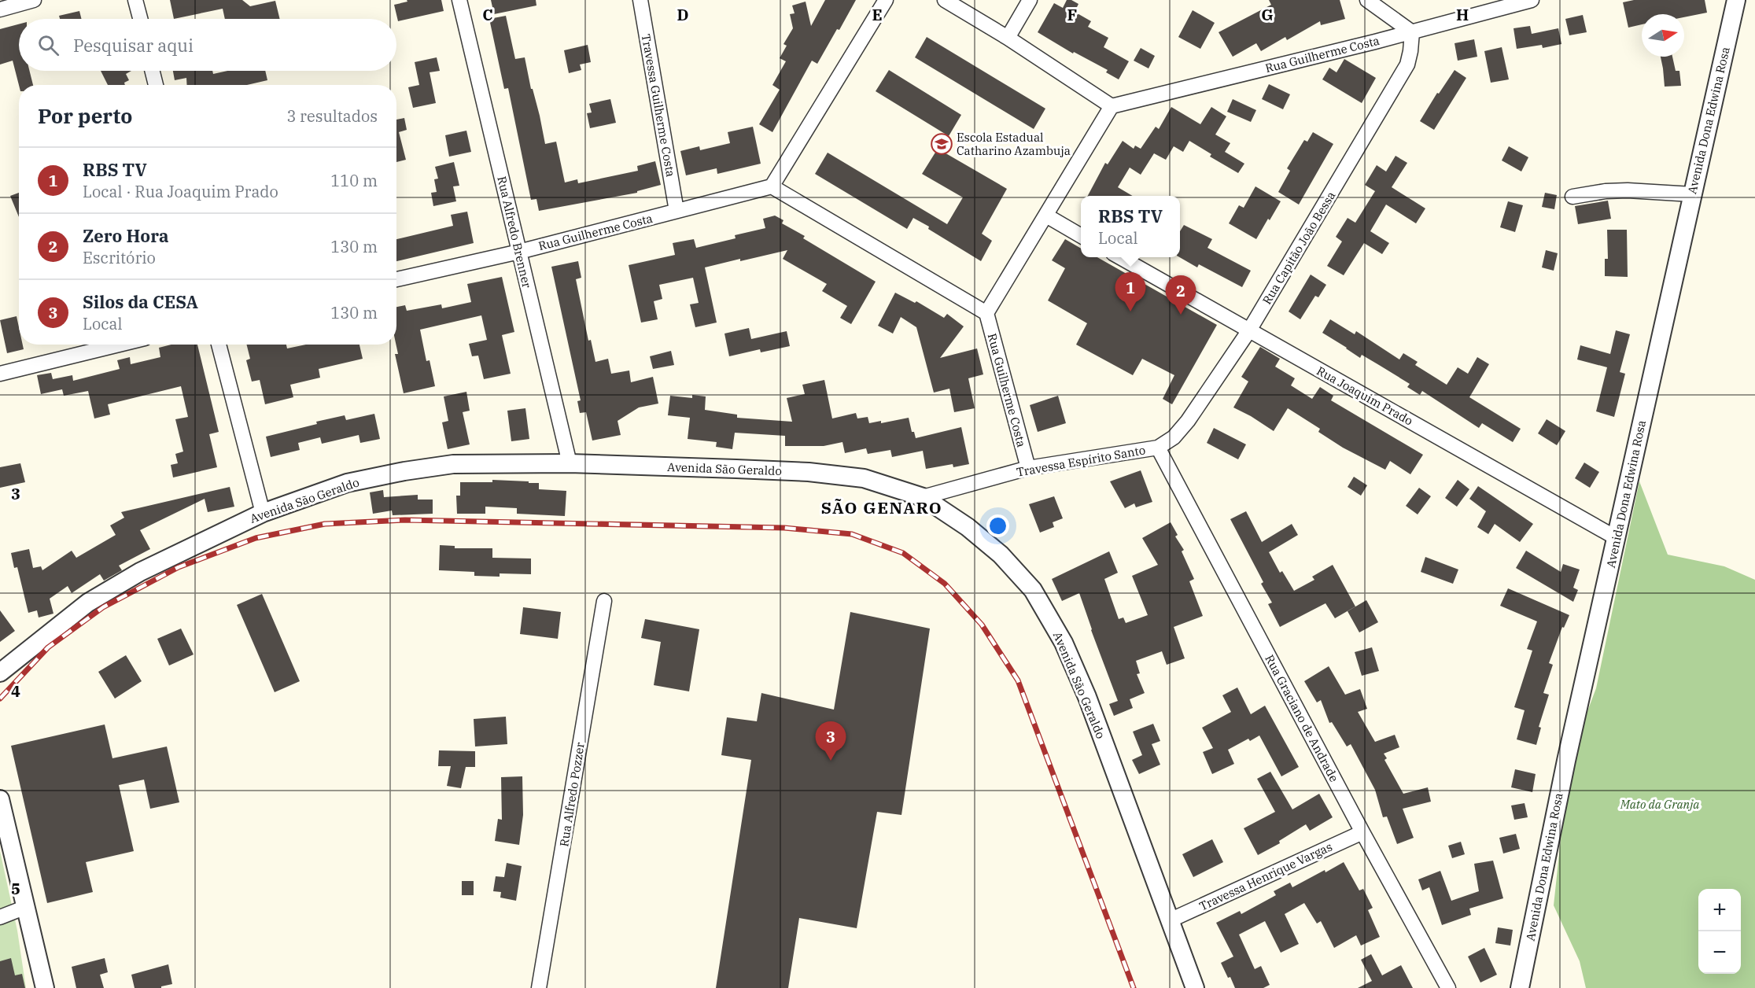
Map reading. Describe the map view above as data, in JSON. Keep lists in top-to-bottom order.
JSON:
{
  "streets": {
    "street": [
      "Rua Guilherme Costa",
      "Travessa Guilherme Costa",
      "Avenida Dona Edwina Rosa",
      "Rua Alfredo Brenner",
      "Rua Capitão João Bessa",
      "Rua Joaquim Prado",
      "Travessa Espírito Santo",
      "Avenida São Geraldo",
      "Rua Graciano de Andrade",
      "Rua Alfredo Pozzer",
      "Travessa Henrique Vargas"
    ]
  },
  "crossings": [
    ["Rua Guilherme Costa", "Travessa Guilherme Costa"],
    ["Rua Guilherme Costa", "Rua Alfredo Brenner"],
    ["Rua Guilherme Costa", "Rua Capitão João Bessa"],
    ["Rua Guilherme Costa", "Travessa Espírito Santo"],
    ["Avenida Dona Edwina Rosa", "Rua Joaquim Prado"],
    ["Rua Alfredo Brenner", "Avenida São Geraldo"],
    ["Rua Capitão João Bessa", "Rua Joaquim Prado"],
    ["Rua Capitão João Bessa", "Travessa Espírito Santo"],
    ["Rua Capitão João Bessa", "Rua Graciano de Andrade"],
    ["Travessa Espírito Santo", "Avenida São Geraldo"],
    ["Travessa Espírito Santo", "Rua Graciano de Andrade"],
    ["Avenida São Geraldo", "Travessa Henrique Vargas"],
    ["Rua Graciano de Andrade", "Travessa Henrique Vargas"]
  ],
  "districts": ["SÃO GENARO"],
  "parks": ["Mato da Granja"],
  "places": {
    "school or university": ["Escola Estadual Catharino Azambuja"]
  },
  "north": "right",
  "page": {
    "search": "Pesquisar aqui",
    "heading": ["Por perto", "3 resultados"],
    "list": [
      {
        "mark": "1",
        "name": "RBS TV",
        "note": "Local · Rua Joaquim Prado",
        "value": "110 m"
      },
      {
        "mark": "2",
        "name": "Zero Hora",
        "note": "Escritório",
        "value": "130 m"
      },
      {
        "mark": "3",
        "name": "Silos da CESA",
        "note": "Local",
        "value": "130 m"
      }
    ],
    "popup": ["RBS TV", "Local"],
    "pins": ["1", "2", "3"],
    "map_buttons": ["+", "−"]
  },
  "grid": {
    "columns": [
      "C",
      "D",
      "E",
      "F",
      "G",
      "H"
    ],
    "rows": ["3", "4", "5"]
  }
}
